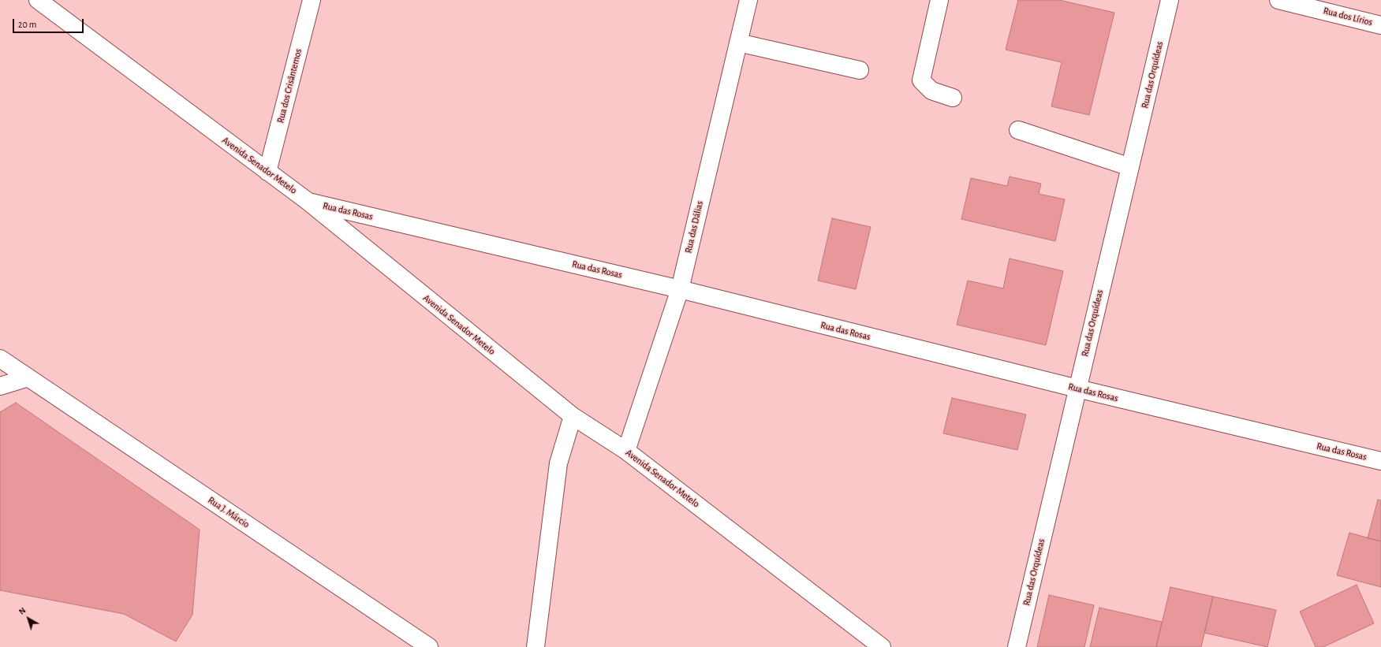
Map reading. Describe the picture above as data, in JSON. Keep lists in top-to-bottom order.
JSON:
{
  "streets": {
    "street": [
      "Rua dos Lírios",
      "Rua das Orquídeas",
      "Rua dos Crisântemos",
      "Avenida Senador Metelo",
      "Rua das Rosas",
      "Rua das Dálias",
      "Rua J. Márcio"
    ]
  },
  "crossings": [
    ["Rua das Orquídeas", "Rua das Rosas"],
    ["Rua dos Crisântemos", "Avenida Senador Metelo"],
    ["Avenida Senador Metelo", "Rua das Rosas"],
    ["Avenida Senador Metelo", "Rua das Dálias"],
    ["Rua das Rosas", "Rua das Dálias"]
  ],
  "scale_bar": "20 m",
  "north": "top left"
}
